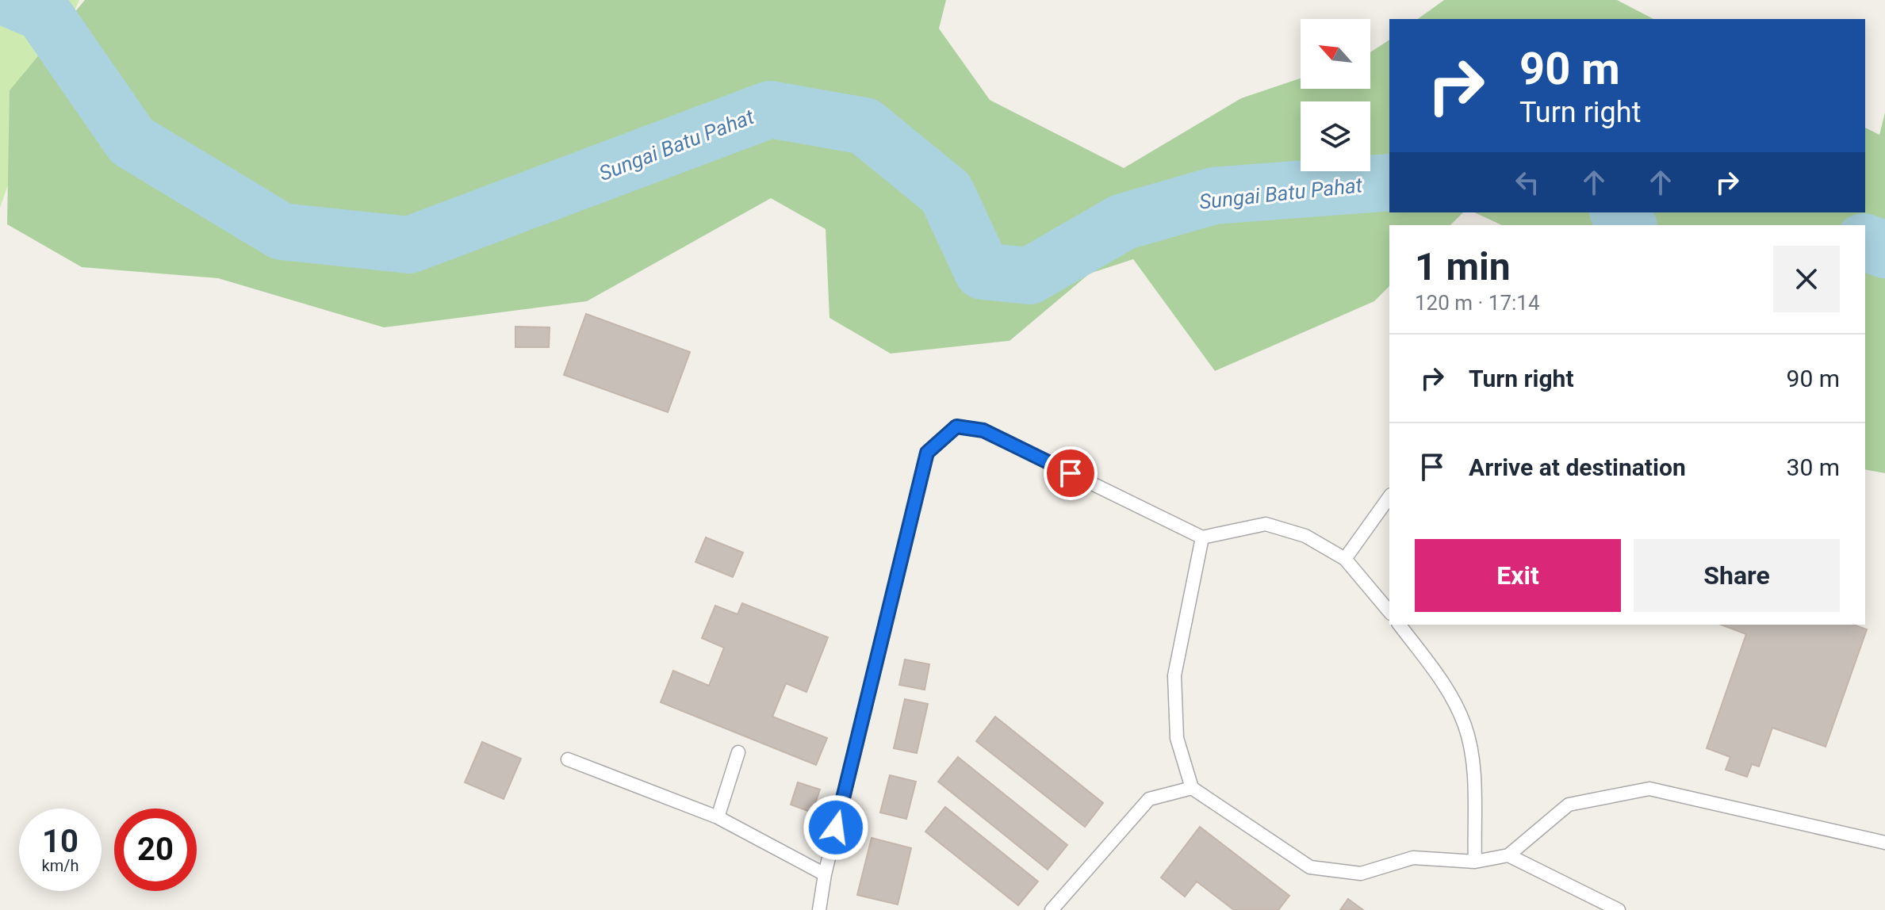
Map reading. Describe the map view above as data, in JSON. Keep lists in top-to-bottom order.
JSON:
{
  "water": ["Sungai Batu Pahat"],
  "north": "top left",
  "page": {
    "turn": ["90 m", "Turn right"],
    "heading": ["1 min", "120 m · 17:14"],
    "list": [
      {
        "name": "Turn right",
        "value": "90 m"
      },
      {
        "name": "Arrive at destination",
        "value": "30 m"
      }
    ],
    "buttons": ["Exit", "Share"],
    "speed": "10 km/h",
    "limit": "20"
  }
}
